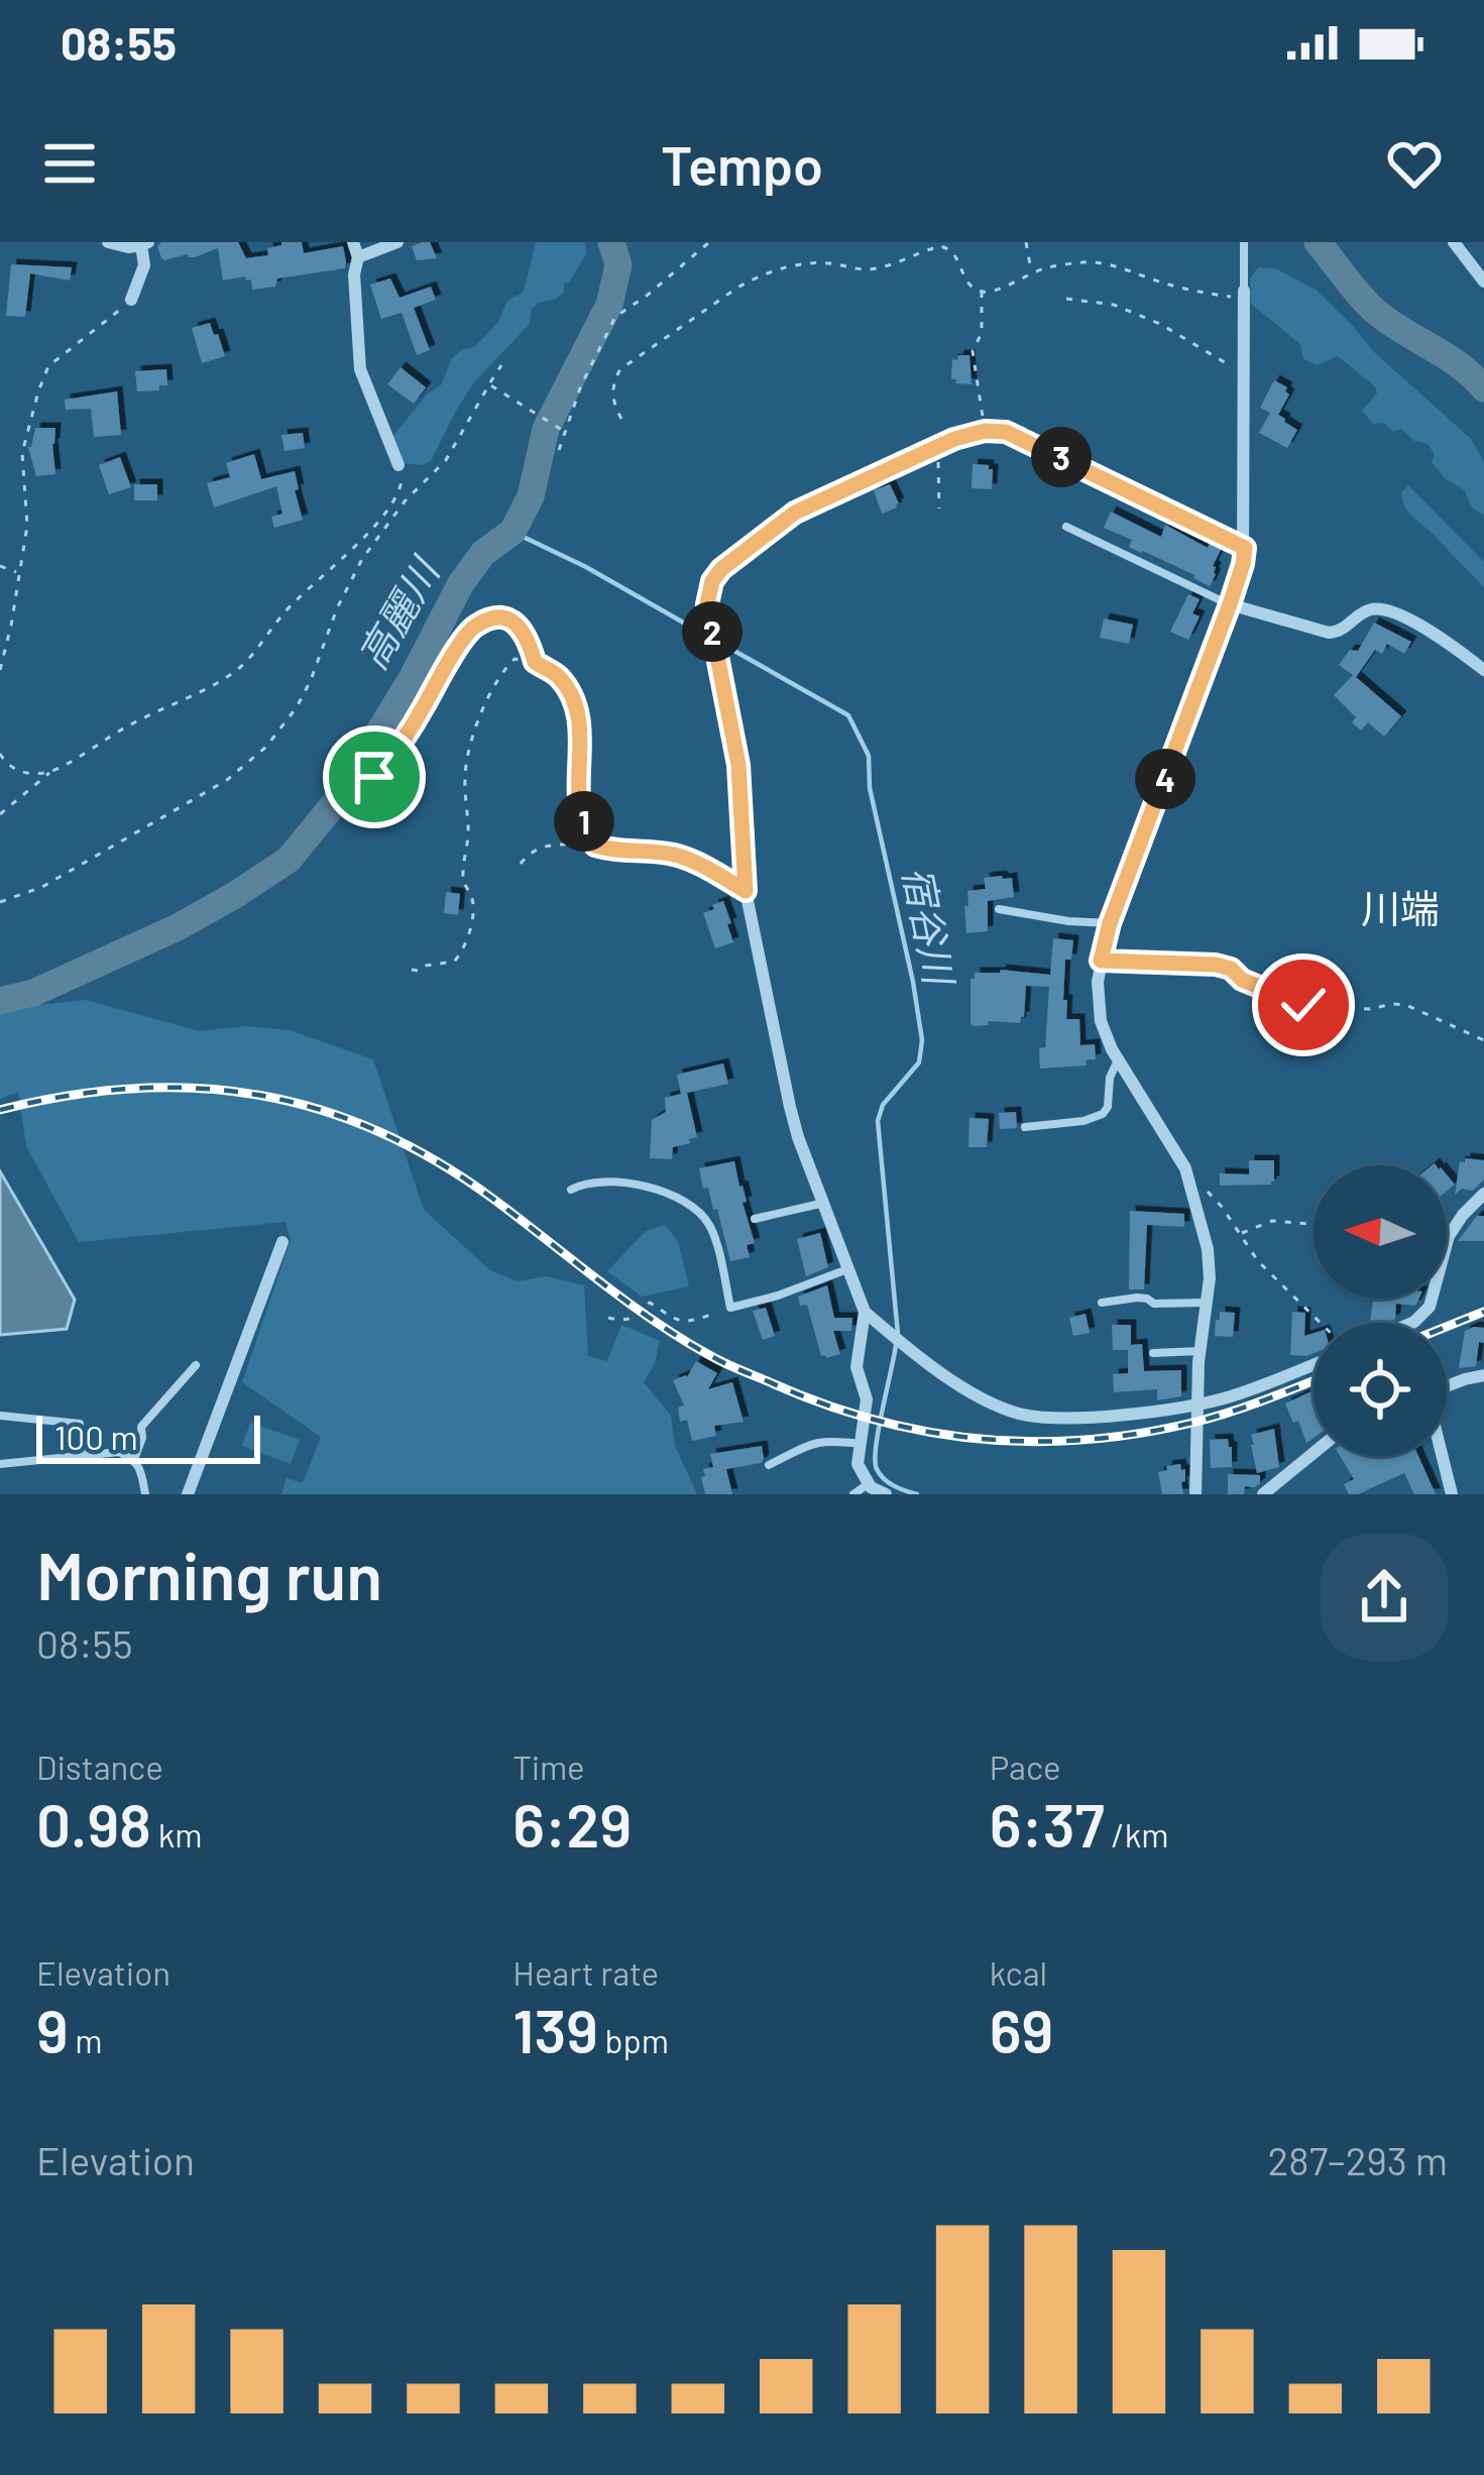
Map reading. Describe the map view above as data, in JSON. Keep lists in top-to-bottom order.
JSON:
{
  "districts": ["川端"],
  "water": ["高麗川", "宿谷川"],
  "scale_bar": "100 m",
  "north": "left",
  "page": {
    "status": "08:55",
    "header": "Tempo",
    "pins": [
      "3",
      "2",
      "4",
      "1"
    ],
    "scale": "100 m",
    "heading": ["Morning run", "08:55"],
    "stats": [
      ["Distance", "0.98 km"],
      ["Time", "6:29"],
      ["Pace", "6:37 /km"],
      ["Elevation", "9 m"],
      ["Heart rate", "139 bpm"],
      ["kcal", "69"]
    ],
    "chart": ["Elevation", "287–293 m"]
  }
}
